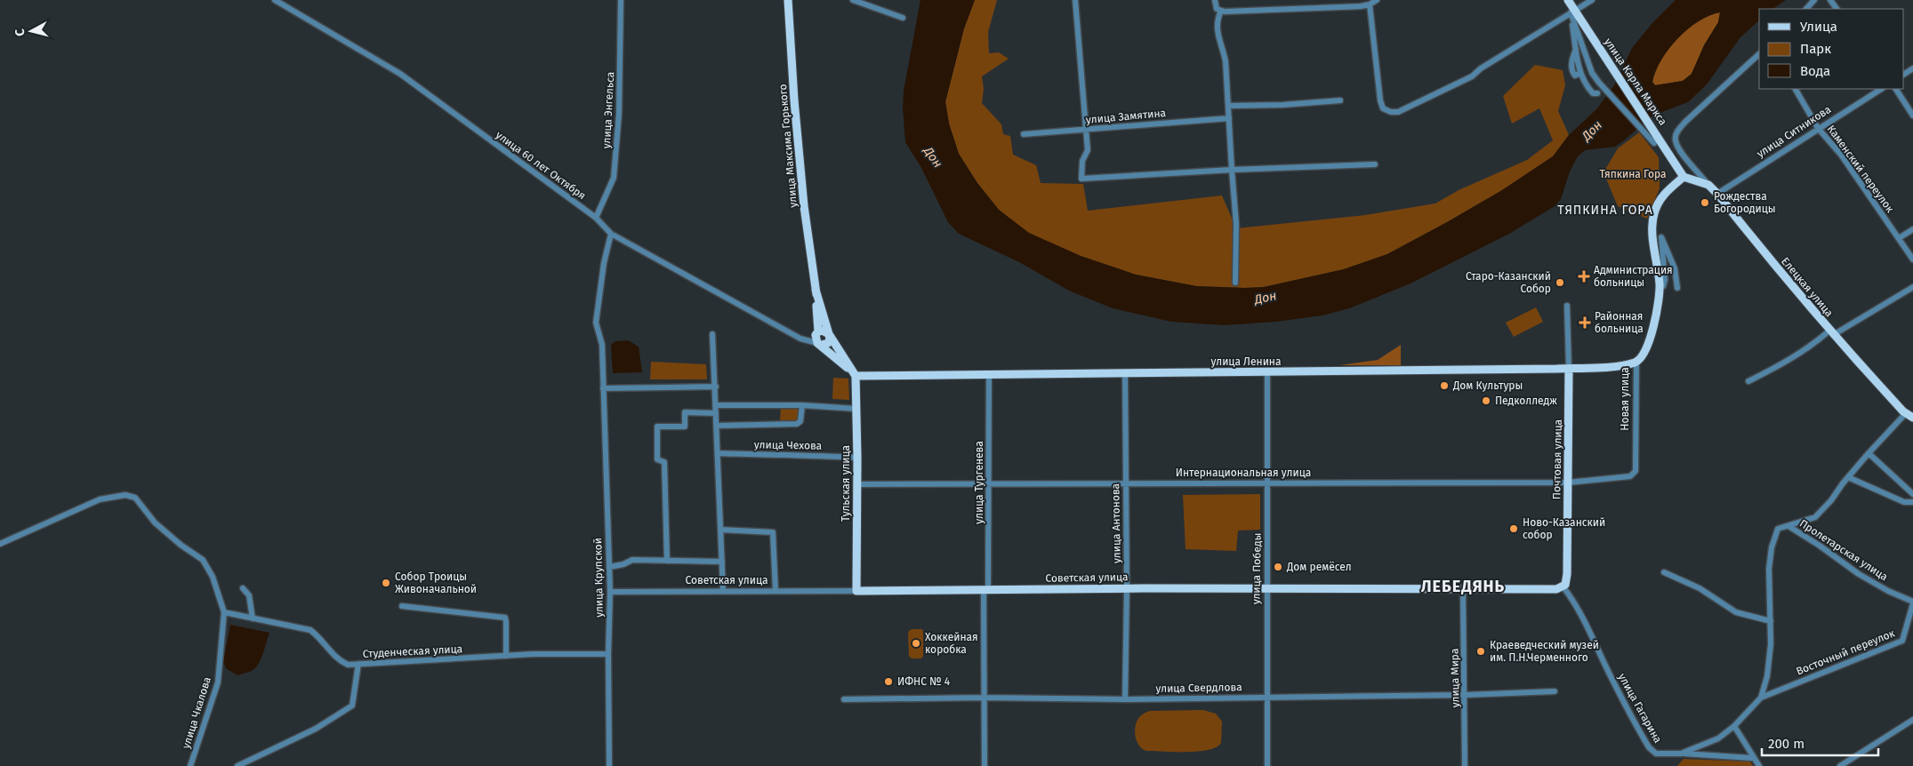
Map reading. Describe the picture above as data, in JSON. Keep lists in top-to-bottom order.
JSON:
{
  "streets": {
    "main road": [
      "улица Карла Маркса",
      "улица Максима Горького",
      "Елецкая улица",
      "улица Ленина",
      "Новая улица",
      "Почтовая улица",
      "Тульская улица",
      "Советская улица"
    ],
    "street": [
      "улица Энгельса",
      "улица Замятина",
      "улица Ситникова",
      "улица 60 лет Октября",
      "Каменский переулок",
      "улица Чехова",
      "Интернациональная улица",
      "улица Тургенева",
      "улица Антонова",
      "Пролетарская улица",
      "улица Победы",
      "улица Крупской",
      "Студенческая улица",
      "Восточный переулок",
      "улица Мира",
      "улица Свердлова",
      "улица Гагарина",
      "улица Чкалова"
    ]
  },
  "crossings": [
    ["улица Карла Маркса", "Елецкая улица"],
    ["улица Карла Маркса", "Новая улица"],
    ["улица Энгельса", "улица 60 лет Октября"],
    ["улица Ситникова", "Каменский переулок"],
    ["улица Ситникова", "Елецкая улица"],
    ["улица Максима Горького", "улица 60 лет Октября"],
    ["улица Максима Горького", "Тульская улица"],
    ["улица 60 лет Октября", "Тульская улица"],
    ["улица 60 лет Октября", "улица Крупской"],
    ["Елецкая улица", "Новая улица"],
    ["Елецкая улица", "улица Гагарина"],
    ["улица Ленина", "Новая улица"],
    ["улица Ленина", "Почтовая улица"],
    ["улица Ленина", "улица Тургенева"],
    ["улица Ленина", "Тульская улица"],
    ["улица Ленина", "улица Антонова"],
    ["улица Ленина", "улица Победы"],
    ["Новая улица", "Интернациональная улица"],
    ["улица Чехова", "Тульская улица"],
    ["Почтовая улица", "Интернациональная улица"],
    ["Почтовая улица", "Советская улица"],
    ["Почтовая улица", "улица Гагарина"],
    ["Интернациональная улица", "улица Тургенева"],
    ["Интернациональная улица", "Тульская улица"],
    ["Интернациональная улица", "улица Антонова"],
    ["Интернациональная улица", "улица Победы"],
    ["улица Тургенева", "Советская улица"],
    ["улица Тургенева", "улица Свердлова"],
    ["Тульская улица", "Советская улица"],
    ["улица Антонова", "Советская улица"],
    ["улица Антонова", "улица Свердлова"],
    ["Пролетарская улица", "Восточный переулок"],
    ["Пролетарская улица", "улица Гагарина"],
    ["улица Победы", "Советская улица"],
    ["улица Победы", "улица Свердлова"],
    ["улица Крупской", "Советская улица"],
    ["улица Крупской", "Студенческая улица"],
    ["Советская улица", "улица Мира"],
    ["Советская улица", "улица Гагарина"],
    ["Восточный переулок", "улица Гагарина"],
    ["улица Мира", "улица Свердлова"]
  ],
  "districts": ["ТЯПКИНА ГОРА", "ЛЕБЕДЯНЬ"],
  "water": ["Дон"],
  "parks": ["Тяпкина Гора"],
  "places": {
    "other": [
      "Рождества Богородицы",
      "Старо-Казанский Собор",
      "Дом Культуры",
      "Педколледж",
      "Ново-Казанский собор",
      "Дом ремёсел",
      "Собор Троицы Живоначальной",
      "Хоккейная коробка",
      "Краеведческий музей им. П.Н.Черменного",
      "ИФНС № 4"
    ],
    "health": ["Администрация больницы", "Районная больница"]
  },
  "legend": ["Улица", "Парк", "Вода"],
  "scale_bar": "200 m",
  "north": "left"
}
